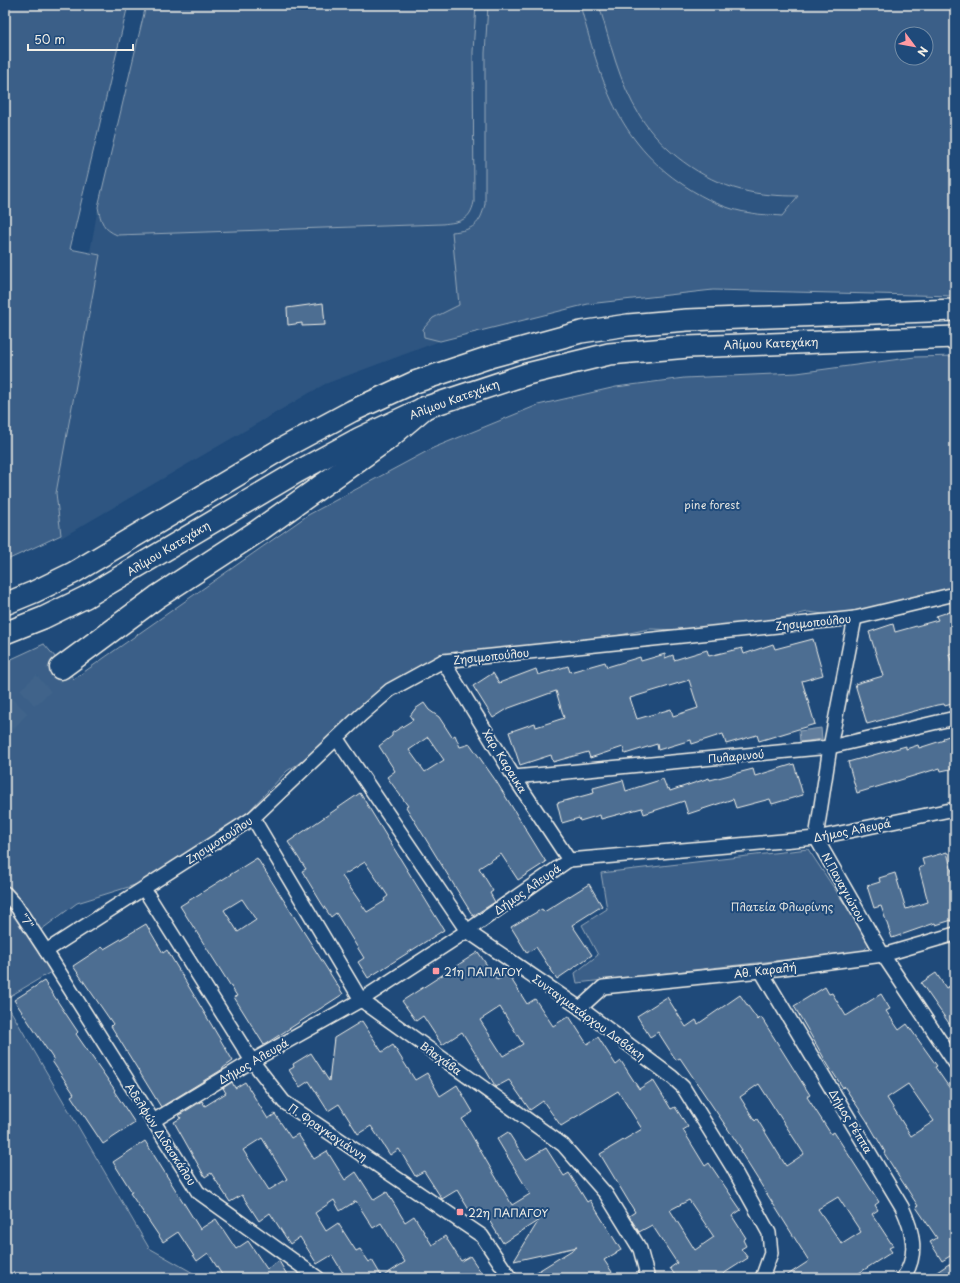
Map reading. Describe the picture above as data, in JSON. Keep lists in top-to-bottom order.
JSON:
{
  "streets": {
    "main road": ["Αλίμου Κατεχάκη"],
    "street": [
      "Ζησιμοπούλου",
      "Πυλαρινού",
      "Χαρ. Καραικα",
      "Δήμος Αλευρά",
      "Ν.Παναγιώτου",
      "\"7\"",
      "Αθ. Καραλή",
      "Συνταγματάρχου Δαβάκη",
      "Βλαχάβα",
      "Δήμος Ρέππα",
      "Π. Φραγκογιάννη",
      "Αδελφών Διδασκάλου"
    ]
  },
  "crossings": [
    ["Ζησιμοπούλου", "Χαρ. Καραικα"],
    ["Ζησιμοπούλου", "\"7\""],
    ["Ζησιμοπούλου", "Συνταγματάρχου Δαβάκη"],
    ["Ζησιμοπούλου", "Βλαχάβα"],
    ["Ζησιμοπούλου", "Π. Φραγκογιάννη"],
    ["Ζησιμοπούλου", "Αδελφών Διδασκάλου"],
    ["Πυλαρινού", "Χαρ. Καραικα"],
    ["Χαρ. Καραικα", "Δήμος Αλευρά"],
    ["Δήμος Αλευρά", "Ν.Παναγιώτου"],
    ["Δήμος Αλευρά", "Συνταγματάρχου Δαβάκη"],
    ["Δήμος Αλευρά", "Βλαχάβα"],
    ["Δήμος Αλευρά", "Π. Φραγκογιάννη"],
    ["Δήμος Αλευρά", "Αδελφών Διδασκάλου"],
    ["Ν.Παναγιώτου", "Αθ. Καραλή"],
    ["\"7\"", "Αδελφών Διδασκάλου"],
    ["Αθ. Καραλή", "Συνταγματάρχου Δαβάκη"],
    ["Αθ. Καραλή", "Δήμος Ρέππα"]
  ],
  "parks": ["pine forest", "Πλατεία Φλωρίνης"],
  "places": {
    "transit": ["21η ΠΑΠΑΓΟΥ", "22η ΠΑΠΑΓΟΥ"]
  },
  "scale_bar": "50 m",
  "north": "bottom right"
}
